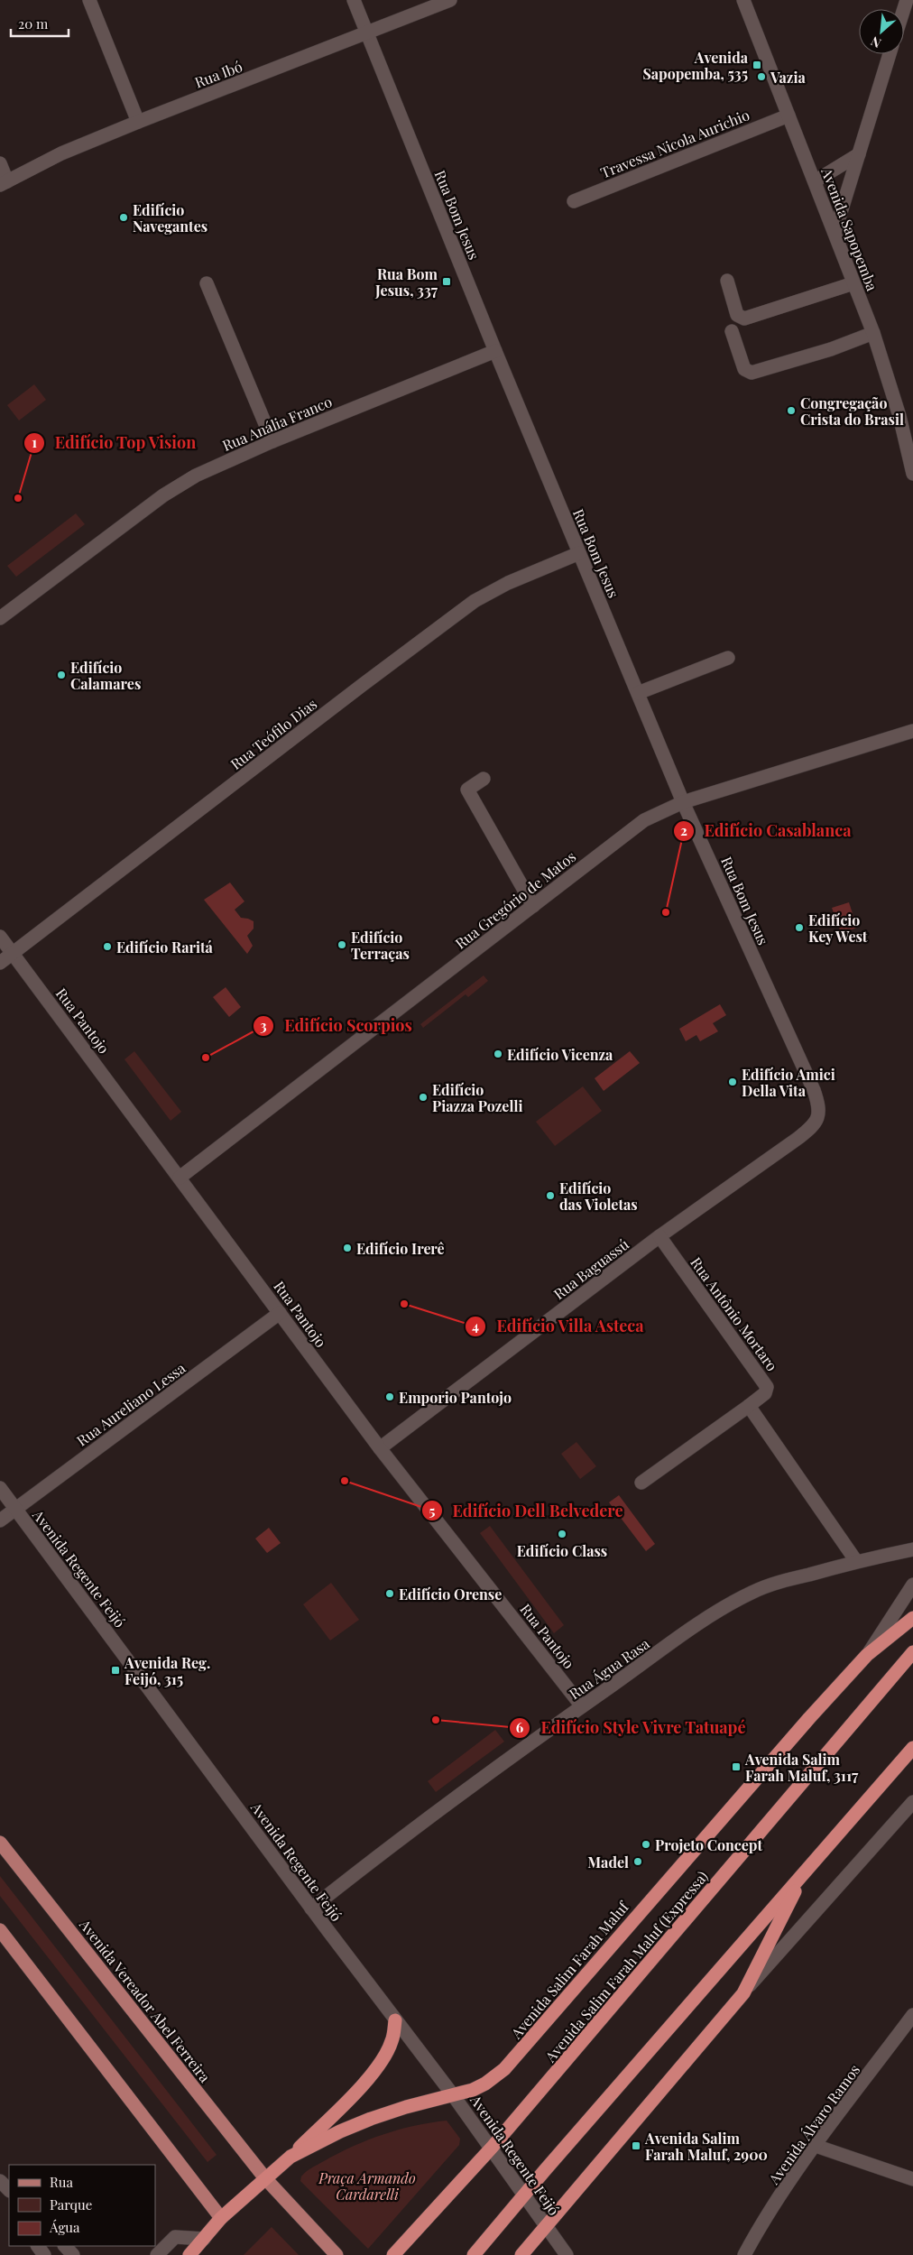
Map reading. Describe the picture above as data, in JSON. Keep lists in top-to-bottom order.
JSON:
{
  "streets": {
    "highway": ["Avenida Salim Farah Maluf (Expressa)", "Avenida Salim Farah Maluf"],
    "main road": ["Avenida Vereador Abel Ferreira"],
    "street": [
      "Rua Ibó",
      "Travessa Nicola Aurichio",
      "Rua Bom Jesus",
      "Avenida Sapopemba",
      "Rua Anália Franco",
      "Rua Teófilo Dias",
      "Rua Gregório de Matos",
      "Rua Pantojo",
      "Rua Baguassú",
      "Rua Antônio Mortaro",
      "Rua Aureliano Lessa",
      "Avenida Regente Feijó",
      "Rua Água Rasa",
      "Avenida Álvaro Ramos"
    ]
  },
  "crossings": [
    ["Rua Ibó", "Rua Bom Jesus"],
    ["Travessa Nicola Aurichio", "Avenida Sapopemba"],
    ["Rua Bom Jesus", "Rua Anália Franco"],
    ["Rua Bom Jesus", "Rua Teófilo Dias"],
    ["Rua Bom Jesus", "Rua Gregório de Matos"],
    ["Rua Bom Jesus", "Rua Baguassú"],
    ["Rua Teófilo Dias", "Rua Pantojo"],
    ["Rua Gregório de Matos", "Rua Pantojo"],
    ["Rua Pantojo", "Rua Baguassú"],
    ["Rua Pantojo", "Rua Aureliano Lessa"],
    ["Rua Pantojo", "Rua Água Rasa"],
    ["Rua Baguassú", "Rua Antônio Mortaro"],
    ["Rua Aureliano Lessa", "Avenida Regente Feijó"],
    ["Avenida Regente Feijó", "Rua Água Rasa"],
    ["Avenida Regente Feijó", "Avenida Salim Farah Maluf (Expressa)"],
    ["Avenida Regente Feijó", "Avenida Salim Farah Maluf"],
    ["Avenida Salim Farah Maluf", "Avenida Vereador Abel Ferreira"]
  ],
  "parks": ["Praça Armando Cardarelli"],
  "places": {
    "transit": [
      "Avenida Sapopemba, 535",
      "Rua Bom Jesus, 337",
      "Avenida Reg. Feijó, 315",
      "Avenida Salim Farah Maluf, 3117",
      "Avenida Salim Farah Maluf, 2900"
    ],
    "other": [
      "Vazia",
      "Edifício Navegantes",
      "Congregação Crista do Brasil",
      "Edifício Top Vision",
      "Edifício Calamares",
      "Edifício Casablanca",
      "Edifício Key West",
      "Edifício Terraças",
      "Edifício Raritá",
      "Edifício Vicenza",
      "Edifício Scorpios",
      "Edifício Amici Della Vita",
      "Edifício Piazza Pozelli",
      "Edifício das Violetas",
      "Edifício Irerê",
      "Edifício Villa Asteca",
      "Emporio Pantojo",
      "Edifício Dell Belvedere",
      "Edifício Class",
      "Edifício Orense",
      "Edifício Style Vivre Tatuapé",
      "Projeto Concept",
      "Madel"
    ]
  },
  "legend": ["Rua", "Parque", "Água"],
  "scale_bar": "20 m",
  "north": "bottom left"
}
